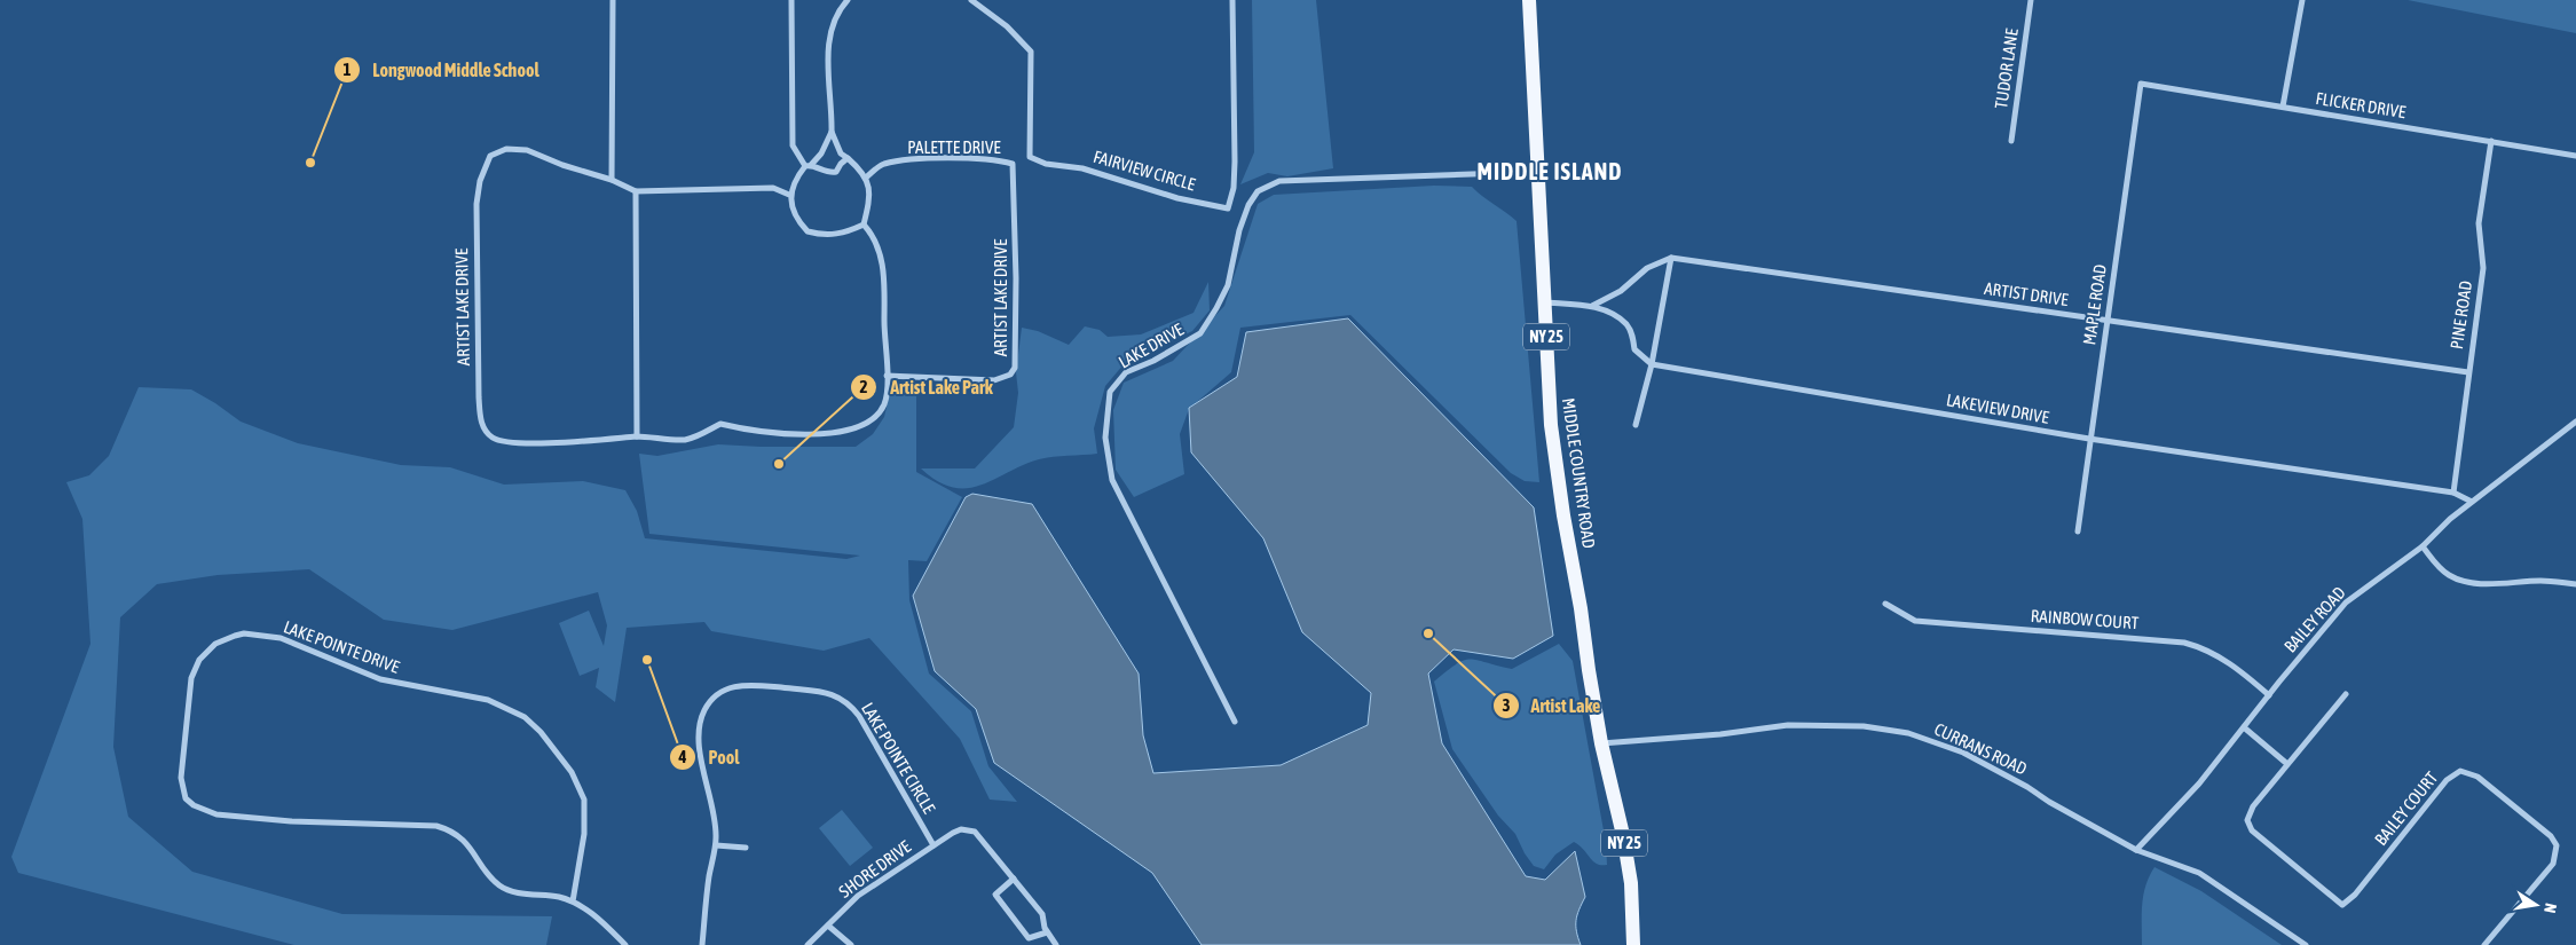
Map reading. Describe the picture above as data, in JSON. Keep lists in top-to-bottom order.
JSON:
{
  "streets": {
    "main road": ["NY 25", "MIDDLE COUNTRY ROAD"],
    "street": [
      "TUDOR LANE",
      "FLICKER DRIVE",
      "PALETTE DRIVE",
      "FAIRVIEW CIRCLE",
      "ARTIST DRIVE",
      "ARTIST LAKE DRIVE",
      "MAPLE ROAD",
      "PINE ROAD",
      "LAKE DRIVE",
      "LAKEVIEW DRIVE",
      "RAINBOW COURT",
      "BAILEY ROAD",
      "LAKE POINTE DRIVE",
      "CURRANS ROAD",
      "LAKE POINTE CIRCLE",
      "BAILEY COURT",
      "SHORE DRIVE"
    ]
  },
  "crossings": [
    ["FLICKER DRIVE", "MAPLE ROAD"],
    ["FLICKER DRIVE", "PINE ROAD"],
    ["PALETTE DRIVE", "ARTIST LAKE DRIVE"],
    ["ARTIST DRIVE", "MAPLE ROAD"],
    ["ARTIST DRIVE", "PINE ROAD"],
    ["MAPLE ROAD", "LAKEVIEW DRIVE"],
    ["PINE ROAD", "LAKEVIEW DRIVE"],
    ["LAKE DRIVE", "MIDDLE COUNTRY ROAD"],
    ["LAKEVIEW DRIVE", "BAILEY ROAD"],
    ["MIDDLE COUNTRY ROAD", "CURRANS ROAD"],
    ["RAINBOW COURT", "BAILEY ROAD"],
    ["BAILEY ROAD", "CURRANS ROAD"],
    ["LAKE POINTE CIRCLE", "SHORE DRIVE"]
  ],
  "districts": ["MIDDLE ISLAND"],
  "places": [
    "Longwood Middle School",
    "Artist Lake Park",
    "Artist Lake",
    "Pool"
  ],
  "north": "right"
}
